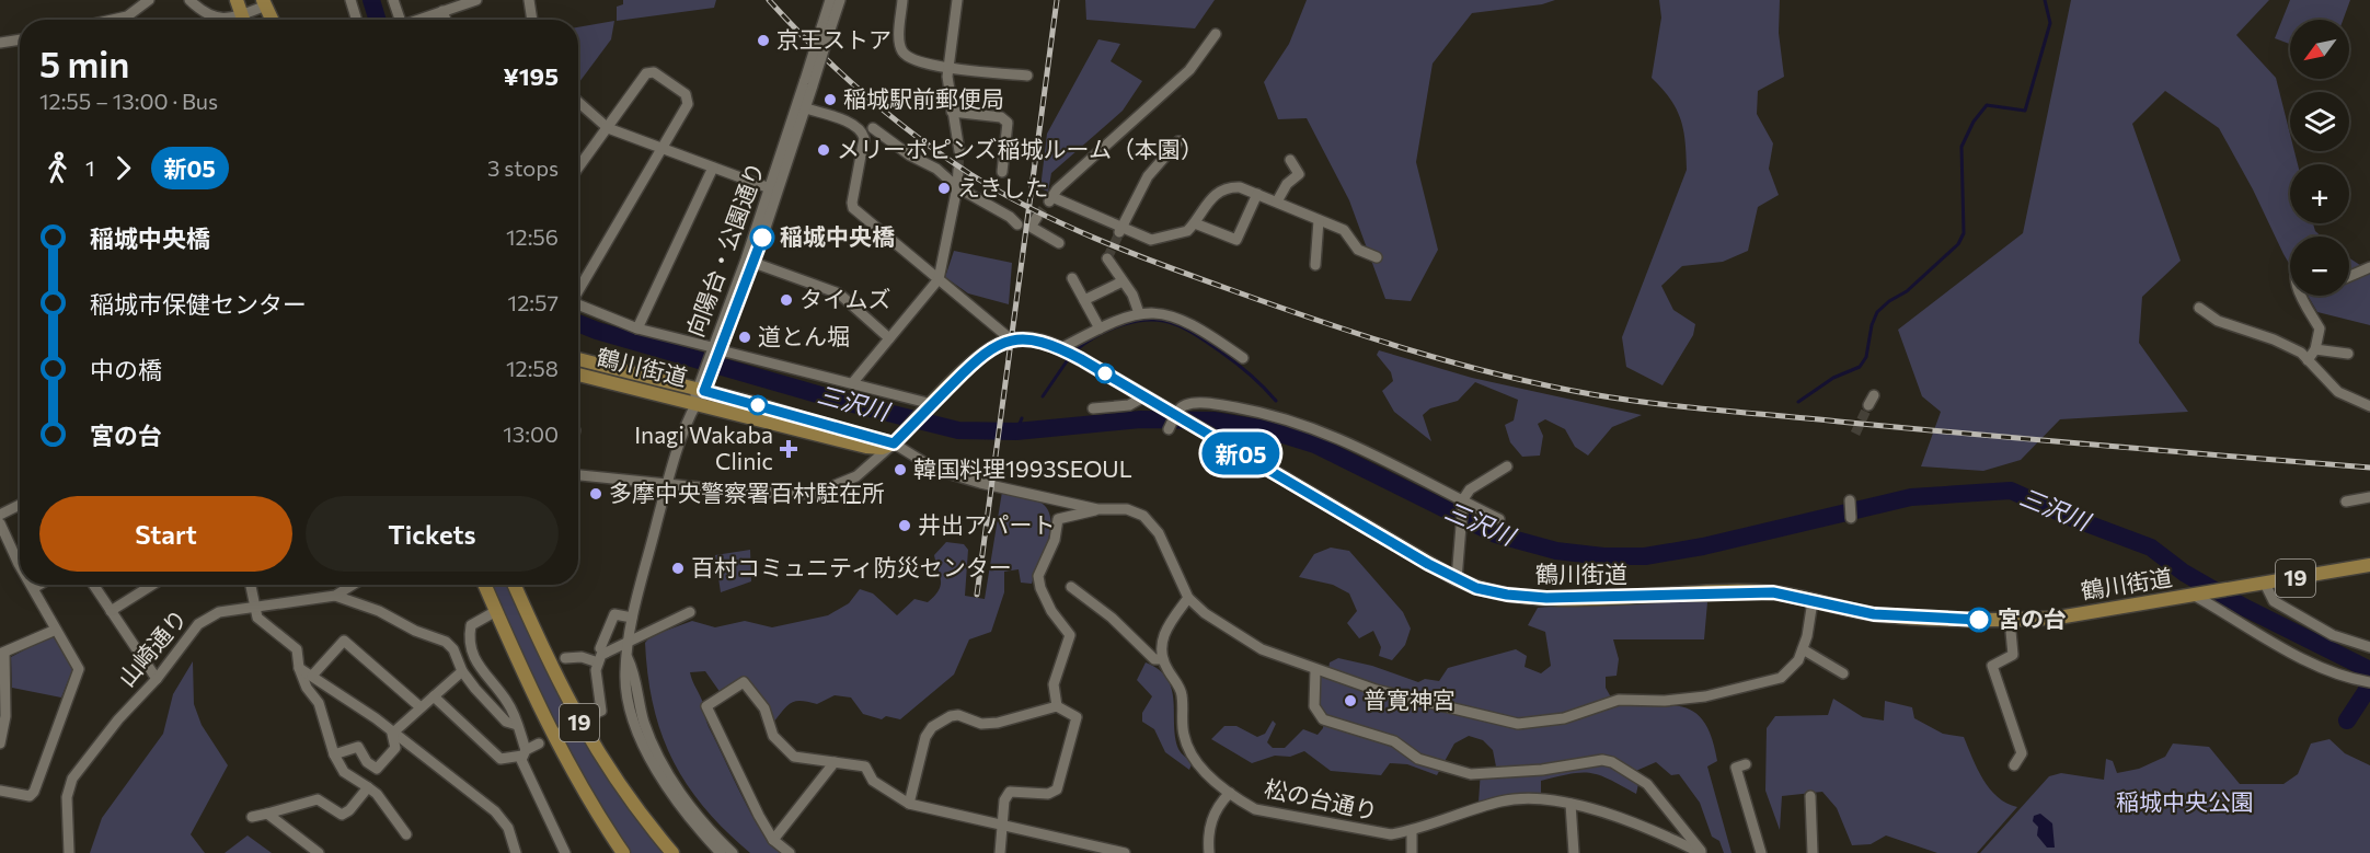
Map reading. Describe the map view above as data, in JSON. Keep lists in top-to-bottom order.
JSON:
{
  "streets": {
    "main road": ["鶴川街道", "19"],
    "street": ["向陽台・公園通り", "山崎通り", "松の台通り"]
  },
  "crossings": [
    ["向陽台・公園通り", "鶴川街道"]
  ],
  "water": ["三沢川"],
  "parks": ["稲城中央公園"],
  "places": {
    "other": [
      "京王ストア",
      "稲城駅前郵便局",
      "メリーポピンズ稲城ルーム（本園）",
      "えきした",
      "稲城中央橋",
      "タイムズ",
      "道とん堀",
      "韓国料理1993SEOUL",
      "多摩中央警察署百村駐在所",
      "井出アパート",
      "百村コミュニティ防災センター",
      "宮の台",
      "普寛神宮"
    ],
    "health": ["Inagi Wakaba Clinic"]
  },
  "lines": ["bus line 新05"],
  "north": "bottom left",
  "page": {
    "on_map": "新05",
    "map_buttons": ["+", "−"],
    "heading": ["5 min", "12:55 – 13:00 · Bus", "¥195"],
    "legs": ["1", "新05", "3 stops"],
    "list": [
      {
        "name": "稲城中央橋",
        "value": "12:56"
      },
      {
        "name": "稲城市保健センター",
        "value": "12:57"
      },
      {
        "name": "中の橋",
        "value": "12:58"
      },
      {
        "name": "宮の台",
        "value": "13:00"
      }
    ],
    "buttons": ["Start", "Tickets"]
  }
}
